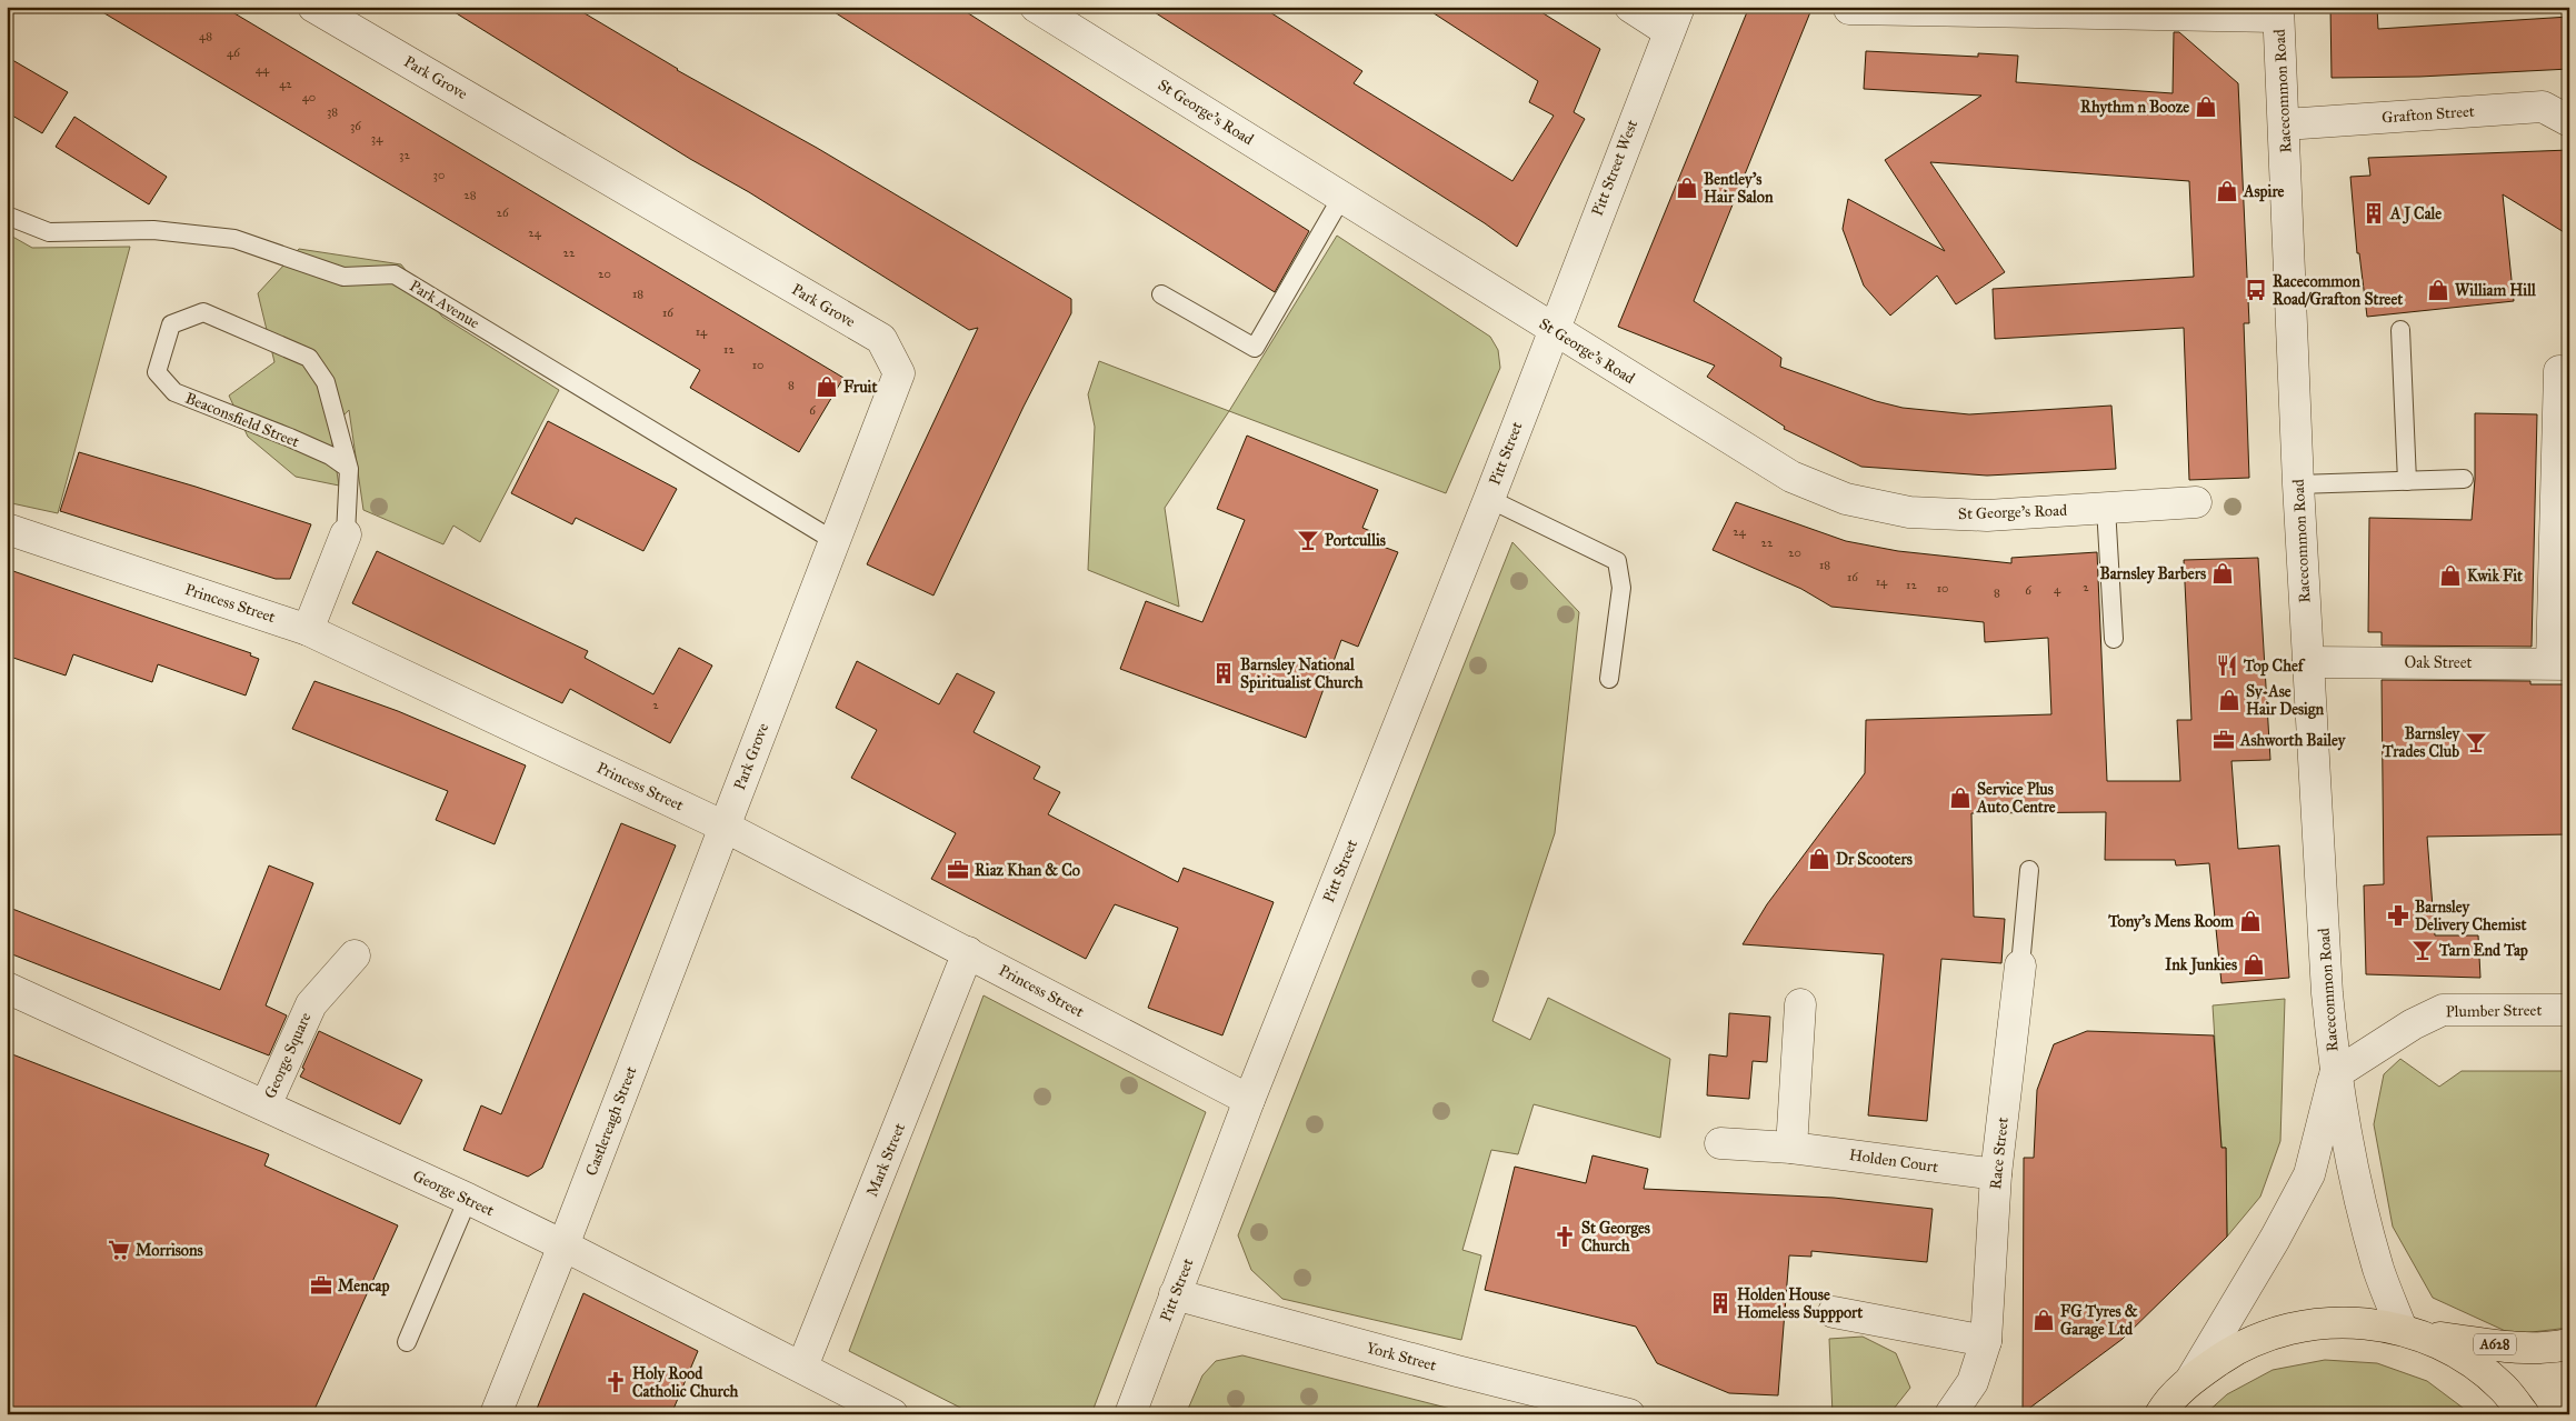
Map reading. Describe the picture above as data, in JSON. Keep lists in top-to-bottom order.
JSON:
{
  "streets": {
    "highway": ["A628"],
    "street": [
      "Park Grove",
      "Racecommon Road",
      "St George's Road",
      "Grafton Street",
      "Pitt Street West",
      "Beaconsfield Street",
      "Pitt Street",
      "Princess Street",
      "Oak Street",
      "Plumber Street",
      "George Square",
      "Castlereagh Street",
      "Race Street",
      "Mark Street",
      "Holden Court",
      "George Street",
      "York Street"
    ],
    "lane": ["Park Avenue"]
  },
  "crossings": [
    ["Park Grove", "Park Avenue"],
    ["Park Grove", "Princess Street"],
    ["Park Grove", "Castlereagh Street"],
    ["Racecommon Road", "Grafton Street"],
    ["Racecommon Road", "Oak Street"],
    ["Racecommon Road", "Plumber Street"],
    ["Racecommon Road", "A628"],
    ["St George's Road", "Pitt Street West"],
    ["St George's Road", "Pitt Street"],
    ["Pitt Street West", "Pitt Street"],
    ["Beaconsfield Street", "Princess Street"],
    ["Pitt Street", "Princess Street"],
    ["Pitt Street", "York Street"],
    ["Princess Street", "Castlereagh Street"],
    ["Princess Street", "Mark Street"],
    ["George Square", "George Street"],
    ["Castlereagh Street", "George Street"],
    ["Race Street", "Holden Court"],
    ["Mark Street", "George Street"]
  ],
  "places": {
    "shop": [
      "Rhythm n Booze",
      "Bentley's Hair Salon",
      "Aspire",
      "William Hill",
      "Fruit",
      "Barnsley Barbers",
      "Kwik Fit",
      "Sy-Ase Hair Design",
      "Service Plus Auto Centre",
      "Dr Scooters",
      "Tony's Mens Room",
      "Ink Junkies",
      "FG Tyres & Garage Ltd"
    ],
    "building": ["A J Cale", "Barnsley National Spiritualist Church", "Holden House Homeless Suppport"],
    "bus stop": ["Racecommon Road/Grafton Street"],
    "bar": ["Portcullis", "Barnsley Trades Club", "Tarn End Tap"],
    "restaurant": ["Top Chef"],
    "office": ["Ashworth Bailey", "Riaz Khan & Co", "Mencap"],
    "pharmacy": ["Barnsley Delivery Chemist"],
    "church": ["St Georges Church", "Holy Rood Catholic Church"],
    "supermarket": ["Morrisons"]
  },
  "house_numbers": [
    "48",
    "46",
    "44",
    "42",
    "40",
    "38",
    "36",
    "34",
    "32",
    "30",
    "28",
    "26",
    "24",
    "22",
    "20",
    "18",
    "16",
    "14",
    "12",
    "10",
    "8",
    "6",
    "24",
    "22",
    "20",
    "18",
    "16",
    "14",
    "12",
    "2",
    "10",
    "4",
    "6",
    "8",
    "2"
  ]
}
